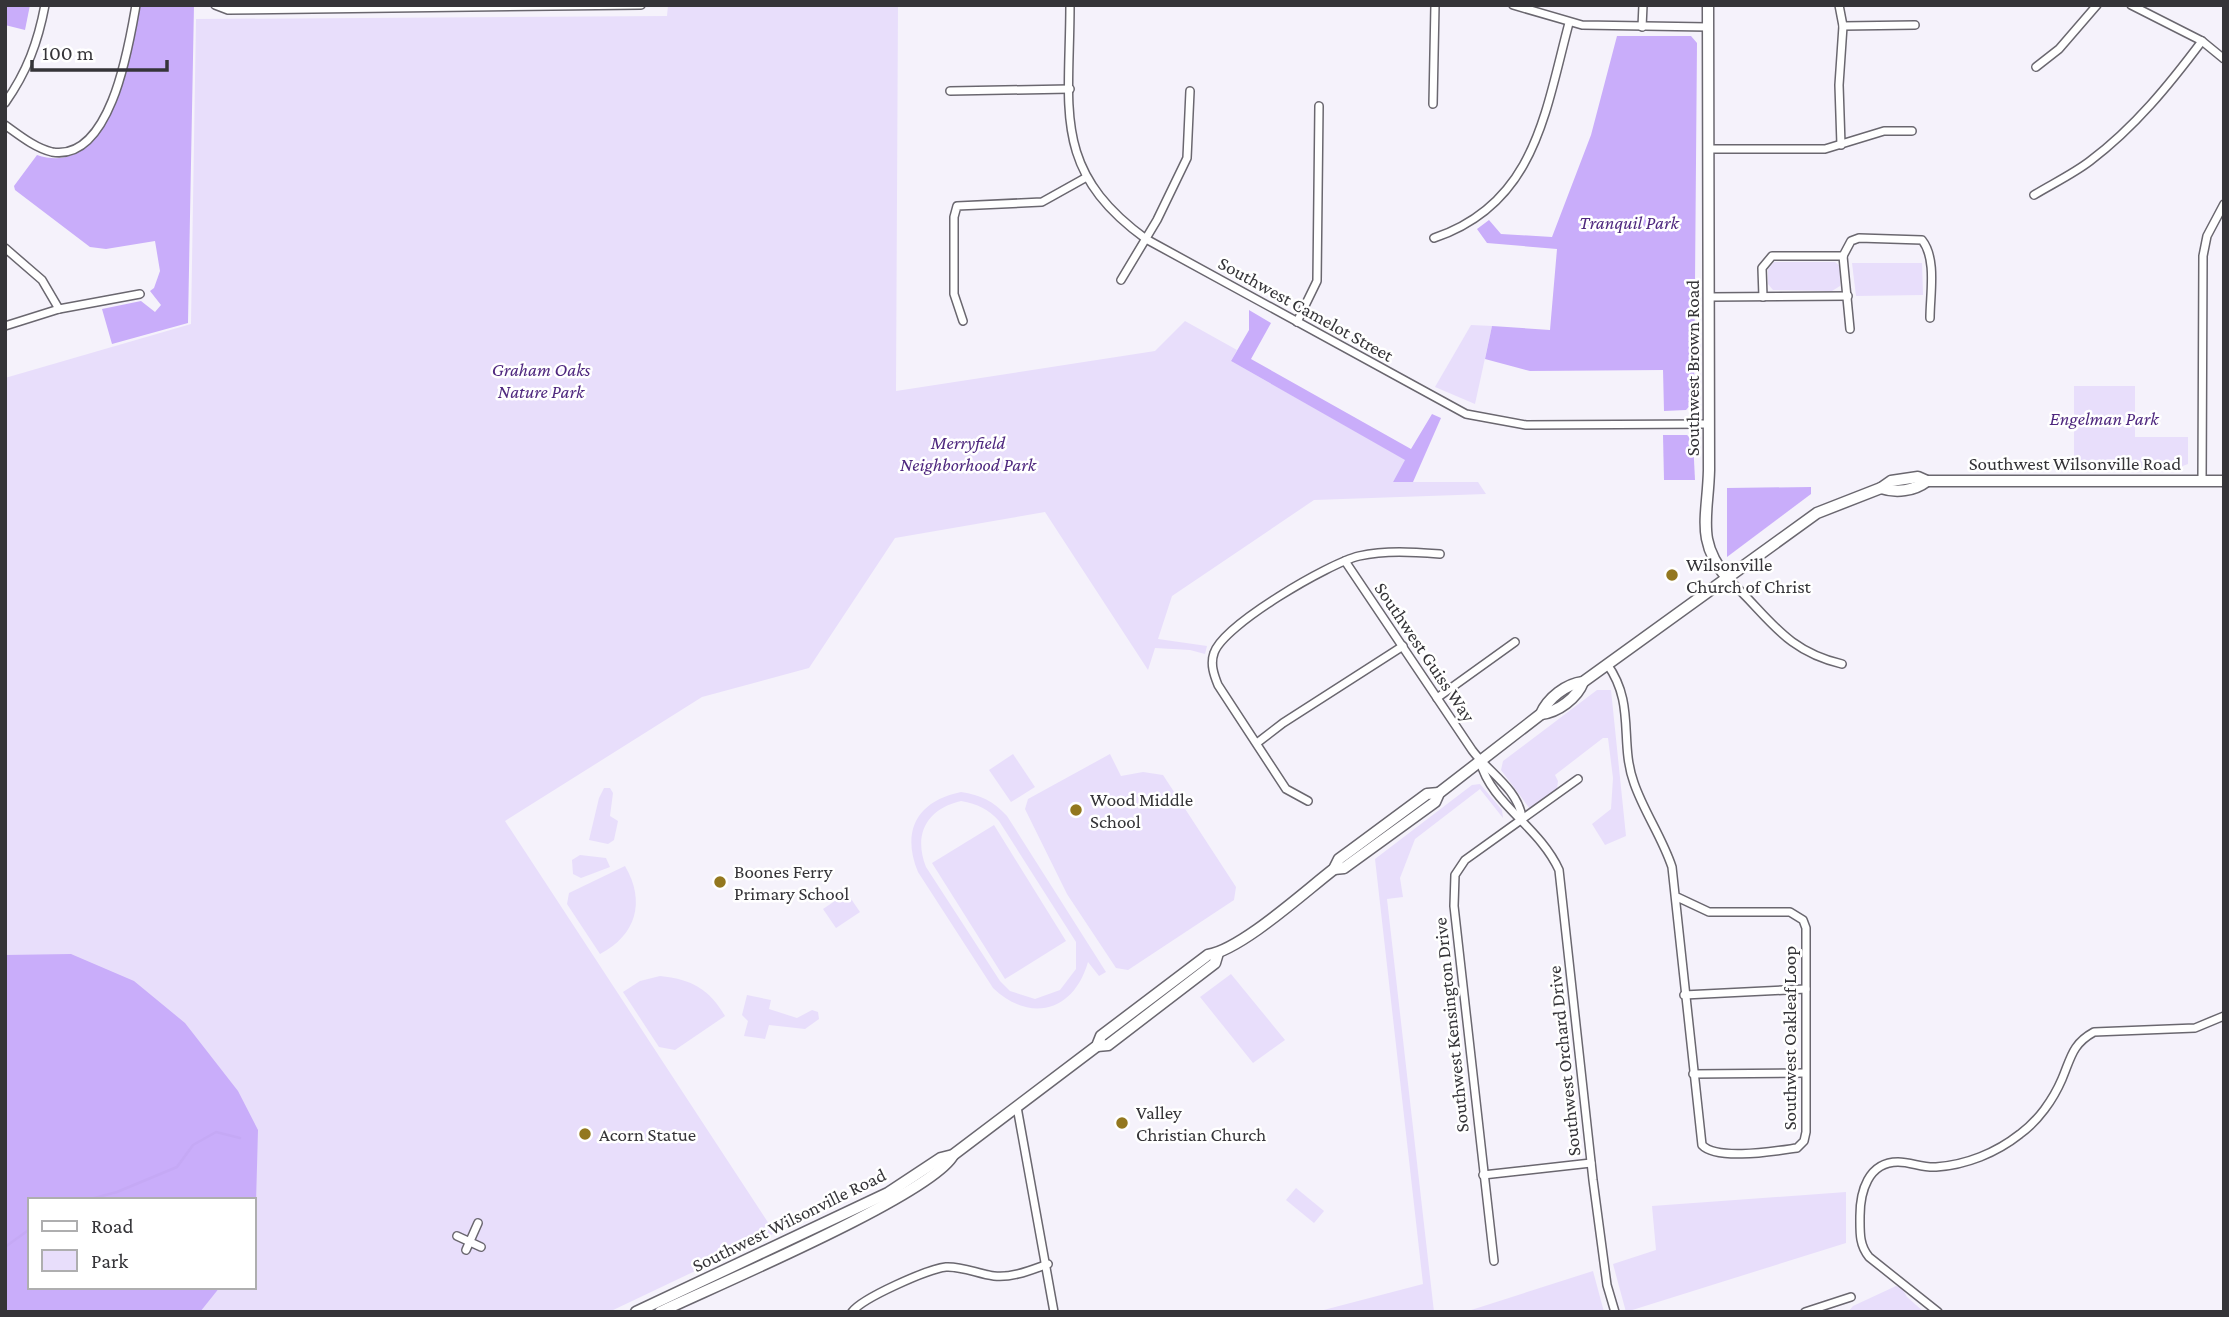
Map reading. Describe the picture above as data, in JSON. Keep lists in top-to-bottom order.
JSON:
{
  "streets": {
    "main road": ["Southwest Brown Road", "Southwest Wilsonville Road"],
    "street": [
      "Southwest Camelot Street",
      "Southwest Guiss Way",
      "Southwest Kensington Drive",
      "Southwest Oakleaf Loop",
      "Southwest Orchard Drive"
    ]
  },
  "crossings": [
    ["Southwest Camelot Street", "Southwest Brown Road"],
    ["Southwest Brown Road", "Southwest Wilsonville Road"],
    ["Southwest Wilsonville Road", "Southwest Guiss Way"],
    ["Southwest Wilsonville Road", "Southwest Oakleaf Loop"],
    ["Southwest Wilsonville Road", "Southwest Orchard Drive"],
    ["Southwest Guiss Way", "Southwest Orchard Drive"],
    ["Southwest Kensington Drive", "Southwest Orchard Drive"]
  ],
  "parks": [
    "Tranquil Park",
    "Graham Oaks Nature Park",
    "Engelman Park",
    "Merryfield Neighborhood Park"
  ],
  "places": [
    "Wilsonville Church of Christ",
    "Wood Middle School",
    "Boones Ferry Primary School",
    "Valley Christian Church",
    "Acorn Statue"
  ],
  "legend": ["Road", "Park"],
  "scale_bar": "100 m"
}
